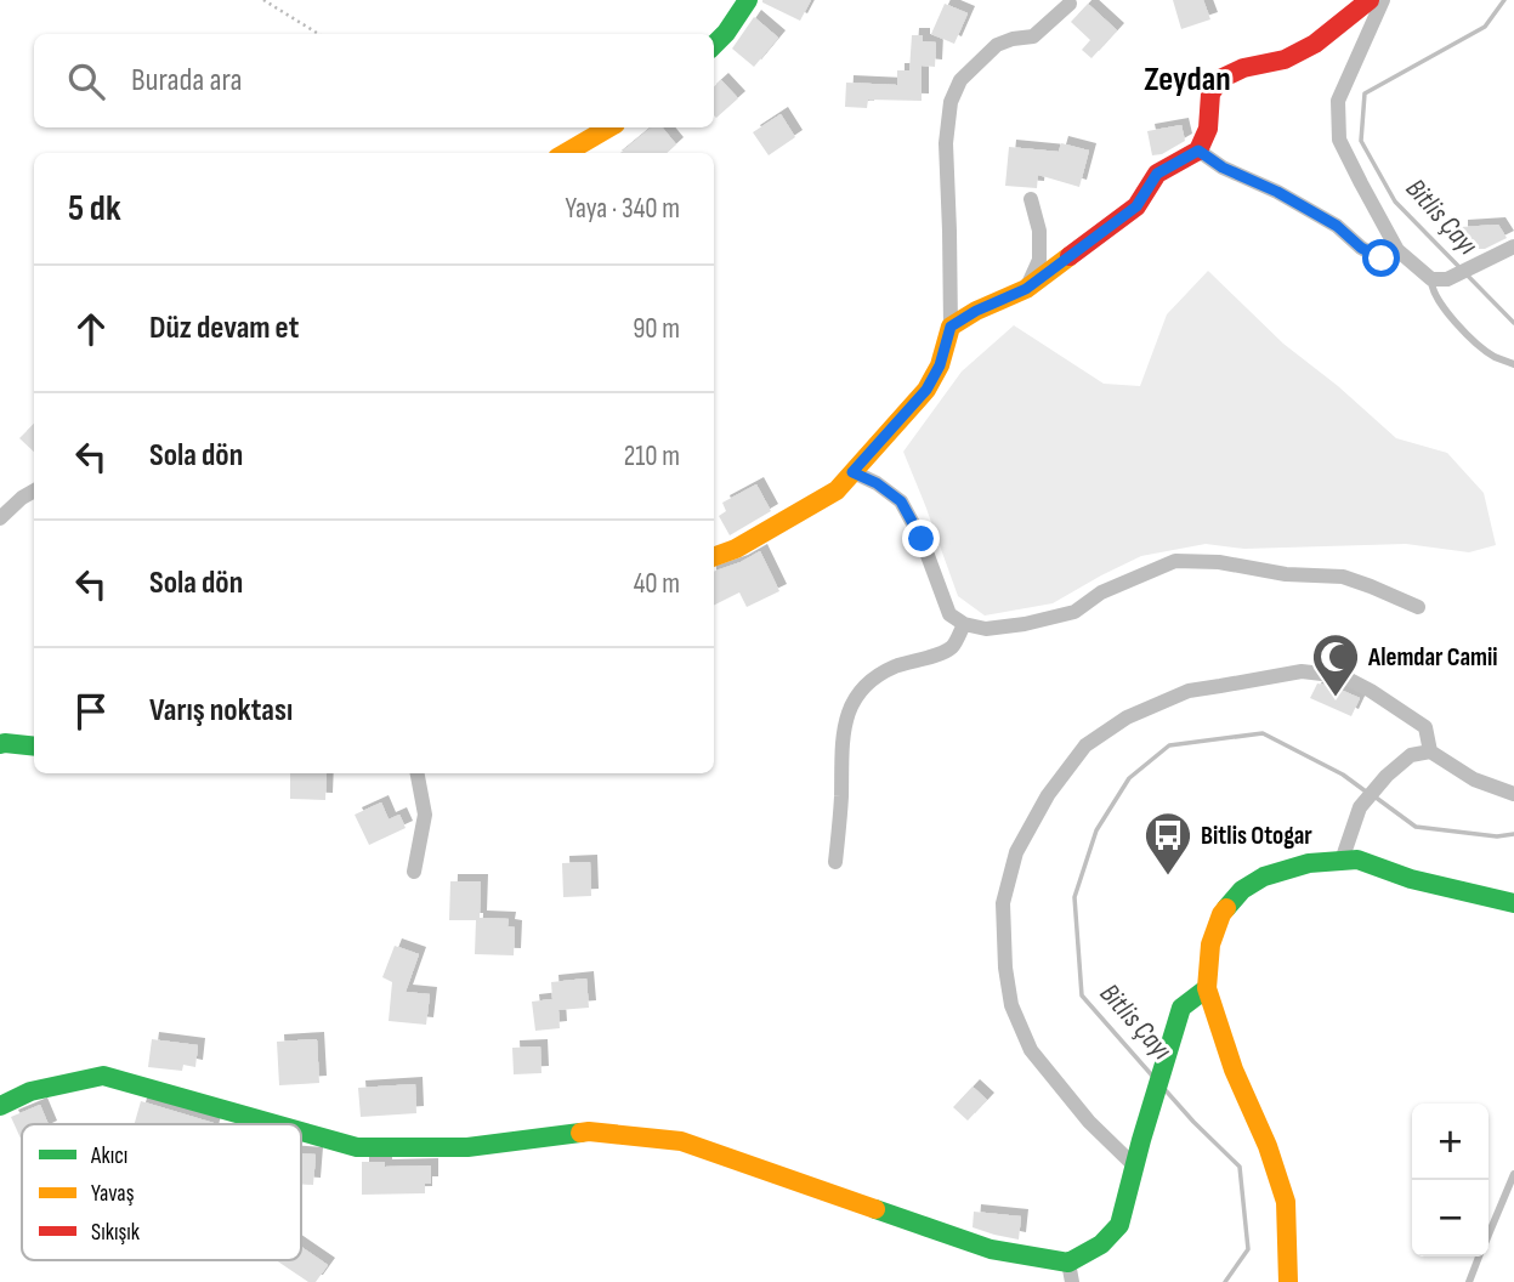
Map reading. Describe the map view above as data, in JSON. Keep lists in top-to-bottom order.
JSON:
{
  "districts": ["Zeydan"],
  "water": ["Bitlis Çayı"],
  "places": {
    "mosque": ["Alemdar Camii"],
    "bus stop": ["Bitlis Otogar"]
  },
  "legend": ["Akıcı", "Yavaş", "Sıkışık"],
  "page": {
    "search": "Burada ara",
    "heading": ["5 dk", "Yaya · 340 m"],
    "list": [
      ["Düz devam et", "90 m"],
      ["Sola dön", "210 m"],
      ["Sola dön", "40 m"],
      "Varış noktası"
    ],
    "map_buttons": ["+", "−"]
  }
}
